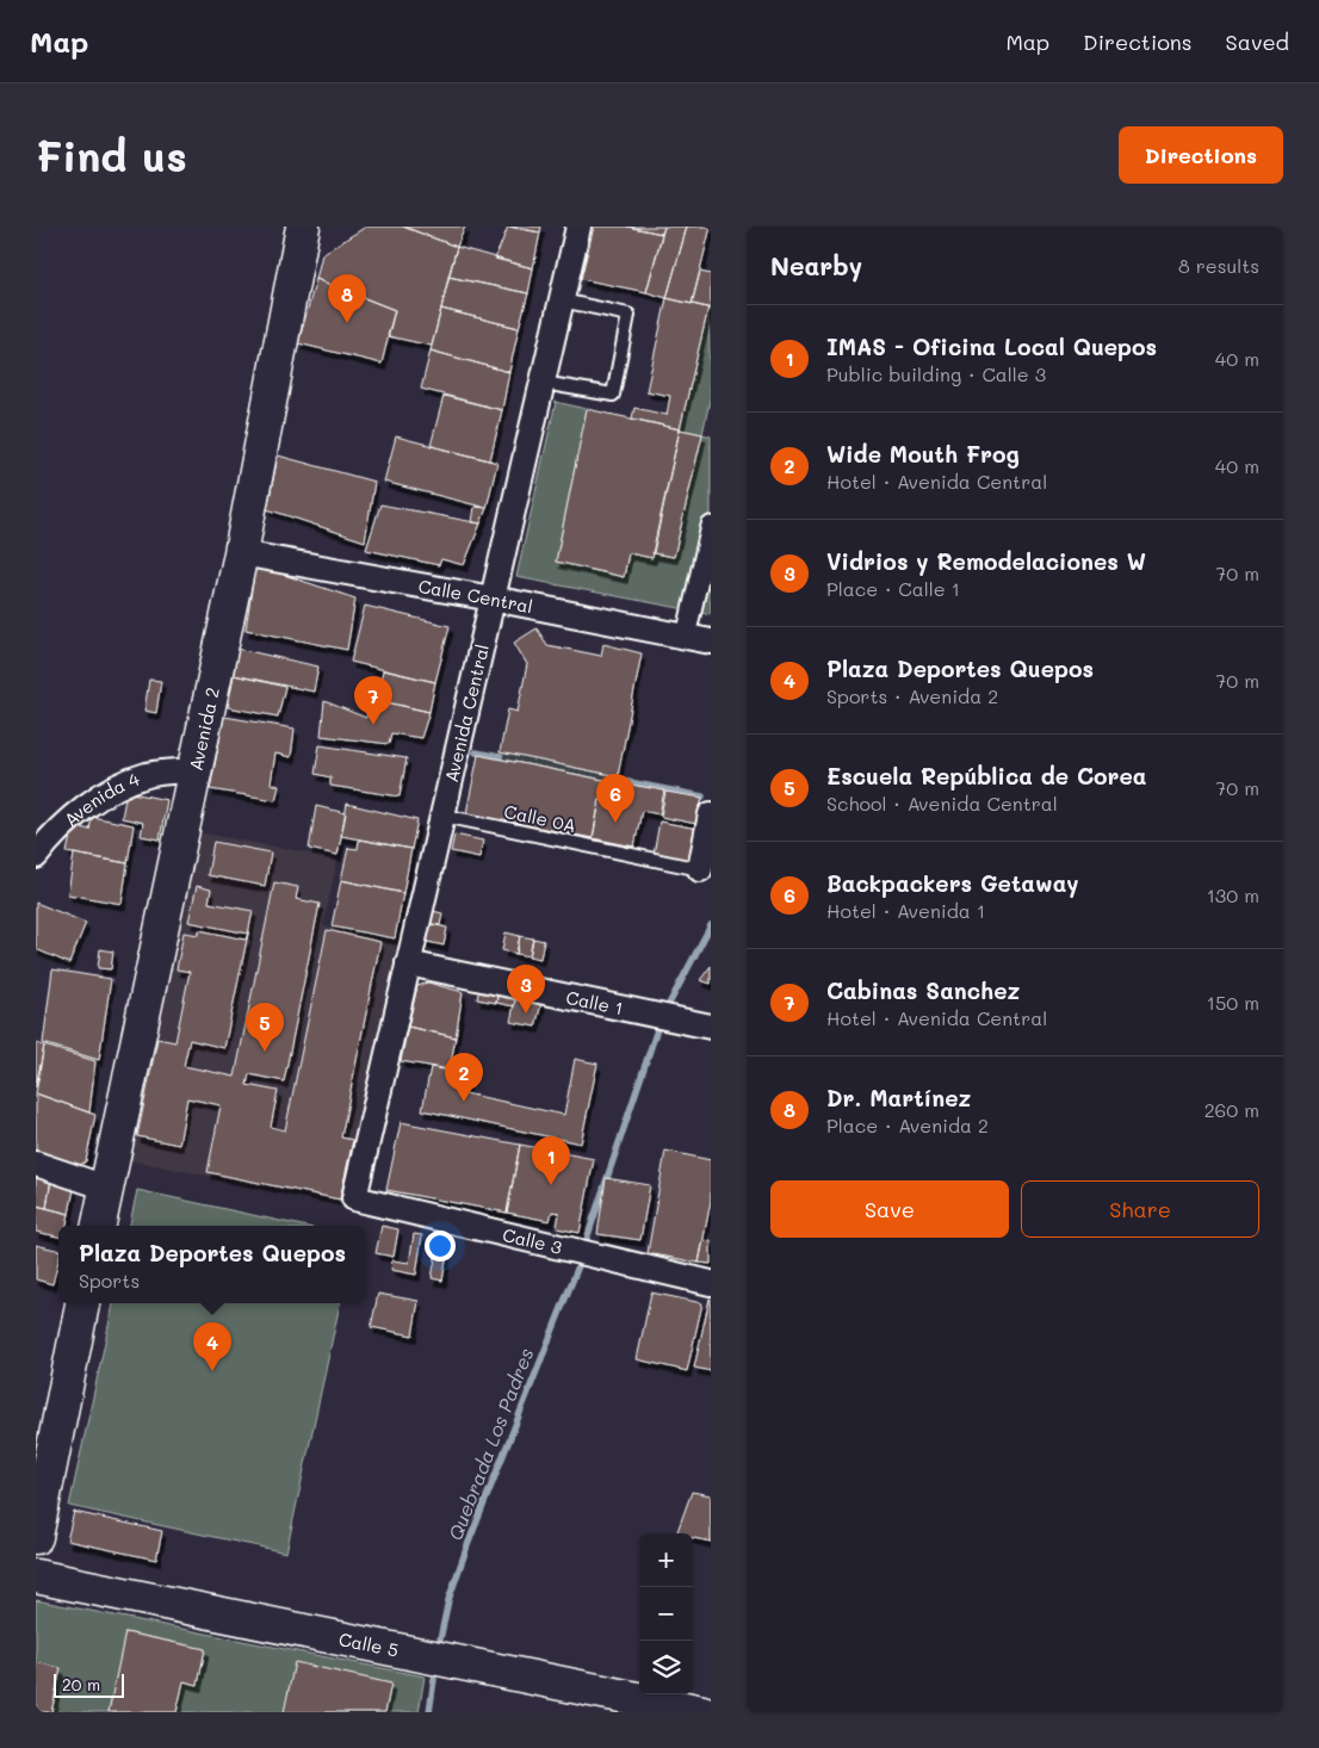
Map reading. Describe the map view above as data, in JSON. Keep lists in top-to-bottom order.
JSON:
{
  "streets": {
    "main road": ["Avenida 2", "Calle 5"],
    "street": [
      "Calle Central",
      "Avenida Central",
      "Avenida 4",
      "Calle 1",
      "Calle 3"
    ],
    "lane": ["Calle 0A"]
  },
  "crossings": [
    ["Calle Central", "Avenida Central"],
    ["Calle Central", "Avenida 2"],
    ["Avenida Central", "Calle 0A"],
    ["Avenida Central", "Calle 1"],
    ["Avenida Central", "Calle 3"],
    ["Avenida 2", "Avenida 4"]
  ],
  "water": ["Quebrada Los Padres"],
  "scale_bar": "20 m",
  "page": {
    "header": "Map",
    "nav": ["Map", "Directions", "Saved"],
    "buttons": [
      "Directions",
      ["Save", "Share"]
    ],
    "title": "Find us",
    "heading": ["Nearby", "8 results"],
    "pins": [
      "8",
      "7",
      "6",
      "3",
      "5",
      "2",
      "1",
      "4"
    ],
    "list": [
      {
        "mark": "1",
        "name": "IMAS - Oficina Local Quepos",
        "note": "Public building · Calle 3",
        "value": "40 m"
      },
      {
        "mark": "2",
        "name": "Wide Mouth Frog",
        "note": "Hotel · Avenida Central",
        "value": "40 m"
      },
      {
        "mark": "3",
        "name": "Vidrios y Remodelaciones W",
        "note": "Place · Calle 1",
        "value": "70 m"
      },
      {
        "mark": "4",
        "name": "Plaza Deportes Quepos",
        "note": "Sports · Avenida 2",
        "value": "70 m"
      },
      {
        "mark": "5",
        "name": "Escuela República de Corea",
        "note": "School · Avenida Central",
        "value": "70 m"
      },
      {
        "mark": "6",
        "name": "Backpackers Getaway",
        "note": "Hotel · Avenida 1",
        "value": "130 m"
      },
      {
        "mark": "7",
        "name": "Cabinas Sanchez",
        "note": "Hotel · Avenida Central",
        "value": "150 m"
      },
      {
        "mark": "8",
        "name": "Dr. Martínez",
        "note": "Place · Avenida 2",
        "value": "260 m"
      }
    ],
    "popup": ["Plaza Deportes Quepos", "Sports"],
    "map_buttons": ["+", "−"],
    "scale": "20 m"
  }
}
